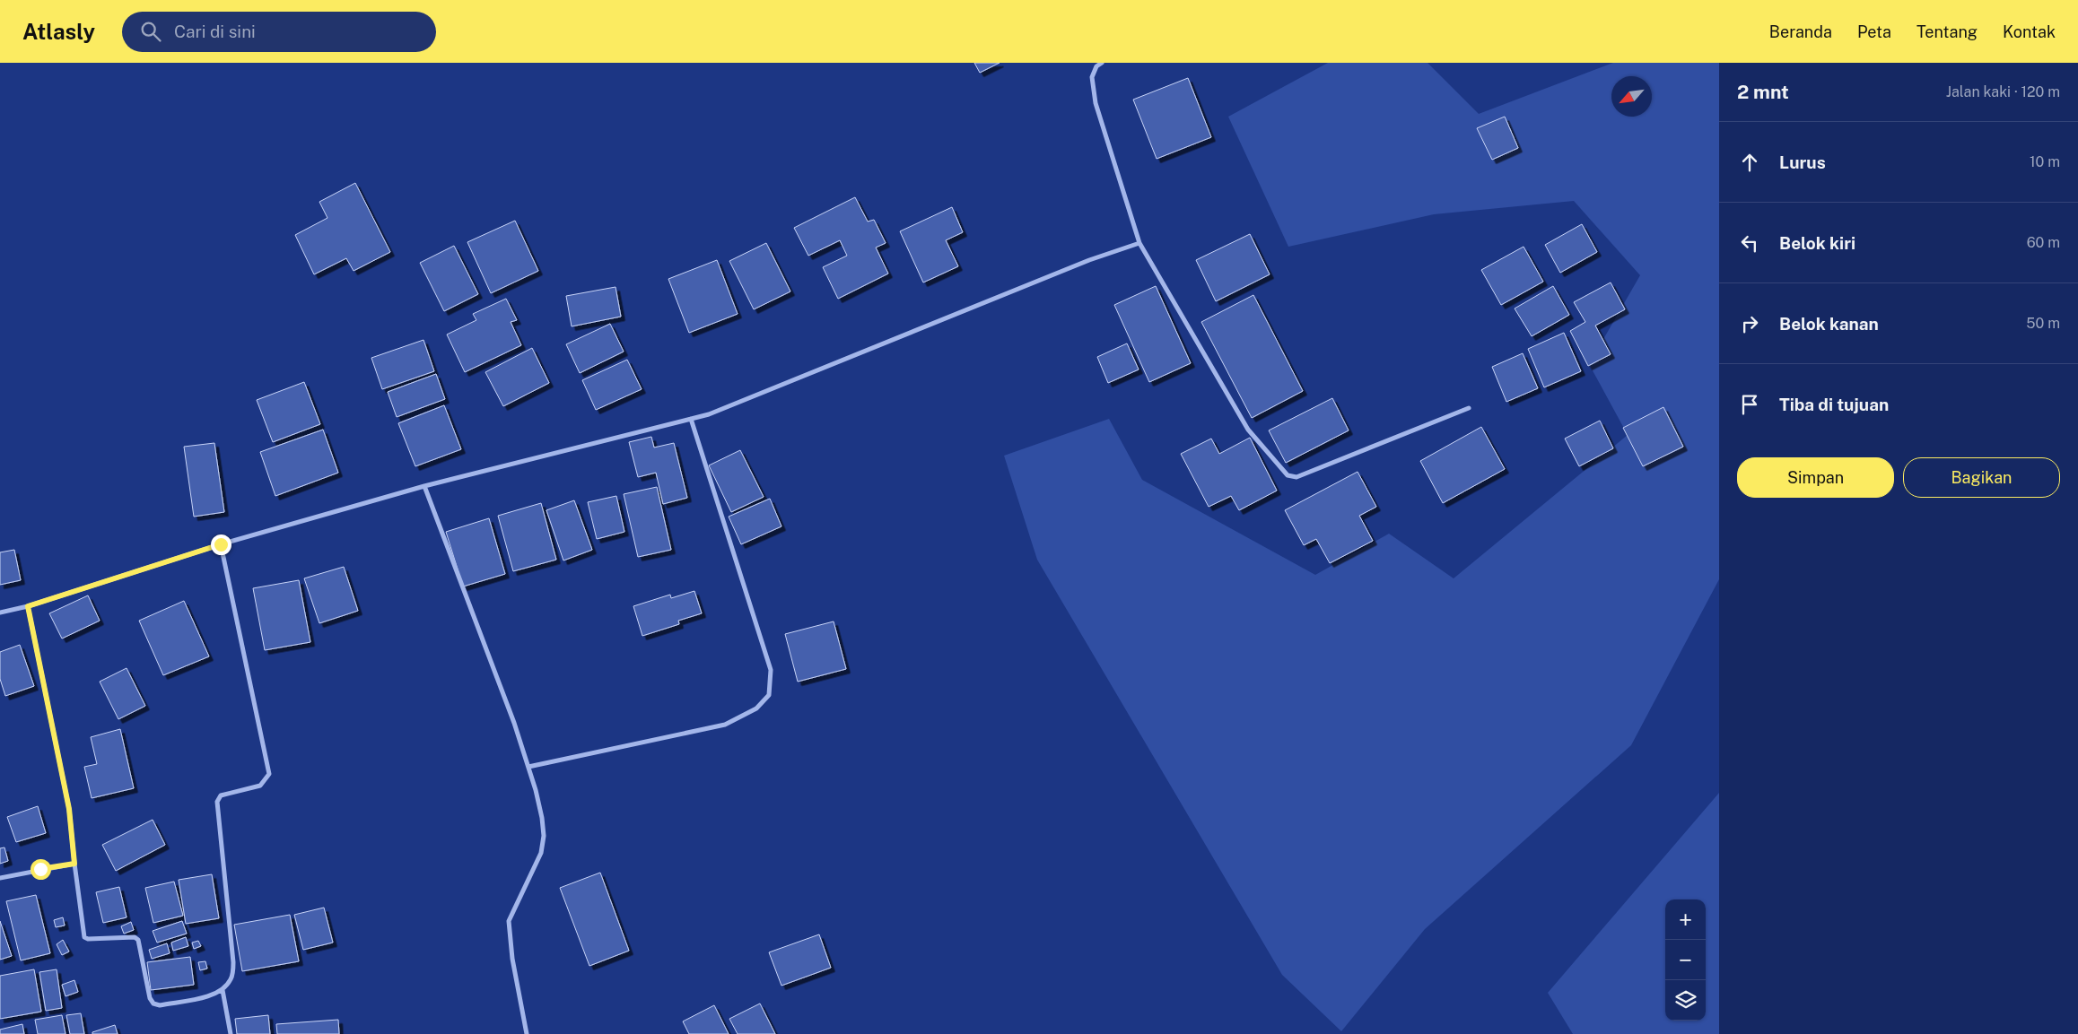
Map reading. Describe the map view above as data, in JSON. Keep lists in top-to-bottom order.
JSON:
{
  "north": "bottom left",
  "page": {
    "header": "Atlasly",
    "search": "Cari di sini",
    "nav": [
      "Beranda",
      "Peta",
      "Tentang",
      "Kontak"
    ],
    "heading": ["2 mnt", "Jalan kaki · 120 m"],
    "list": [
      ["Lurus", "10 m"],
      ["Belok kiri", "60 m"],
      ["Belok kanan", "50 m"],
      "Tiba di tujuan"
    ],
    "buttons": ["Simpan", "Bagikan"],
    "map_buttons": ["+", "−"]
  }
}
